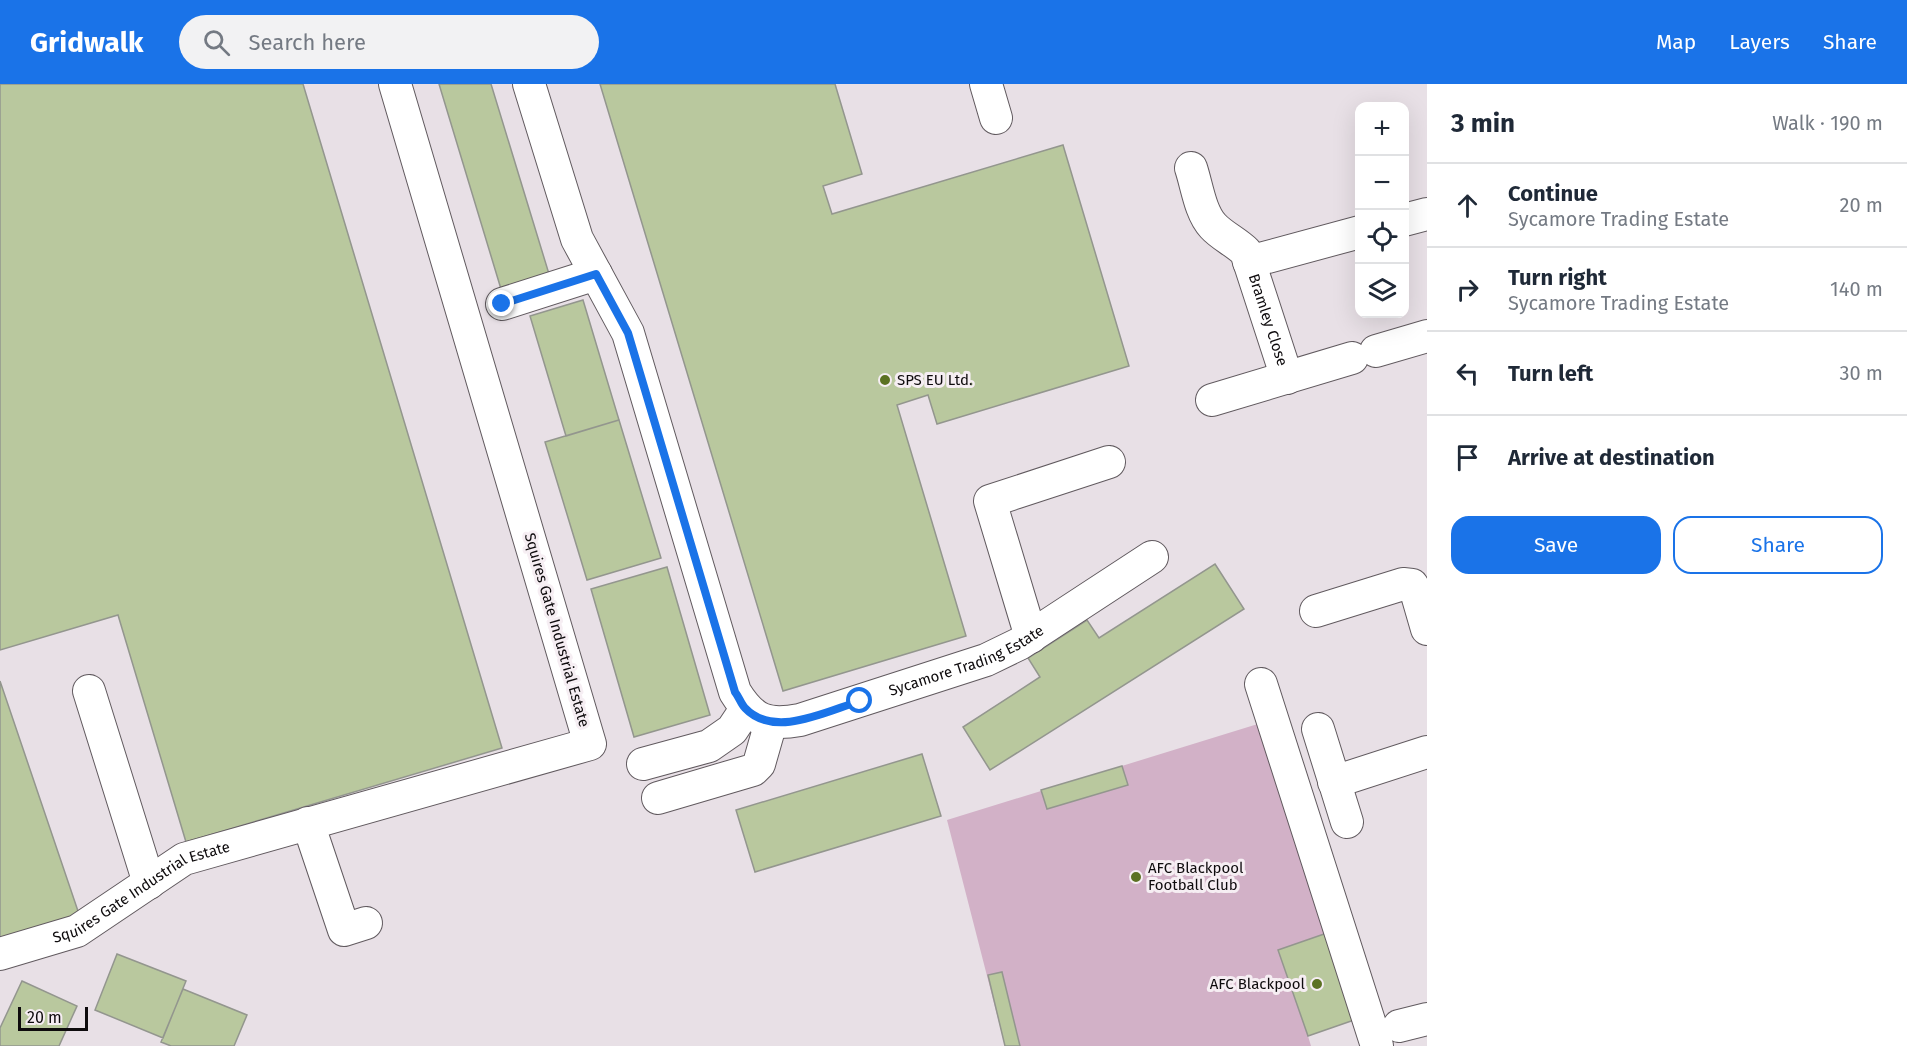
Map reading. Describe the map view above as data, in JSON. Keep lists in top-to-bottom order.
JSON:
{
  "streets": {
    "street": ["Bramley Close", "Squires Gate Industrial Estate", "Sycamore Trading Estate"]
  },
  "places": ["SPS EU Ltd.", "AFC Blackpool Football Club", "AFC Blackpool"],
  "scale_bar": "20 m",
  "page": {
    "header": "Gridwalk",
    "search": "Search here",
    "nav": ["Map", "Layers", "Share"],
    "heading": ["3 min", "Walk · 190 m"],
    "map_buttons": ["+", "−"],
    "list": [
      ["Continue", "Sycamore Trading Estate", "20 m"],
      ["Turn right", "Sycamore Trading Estate", "140 m"],
      ["Turn left", "30 m"],
      "Arrive at destination"
    ],
    "buttons": ["Save", "Share"],
    "scale": "20 m"
  }
}
